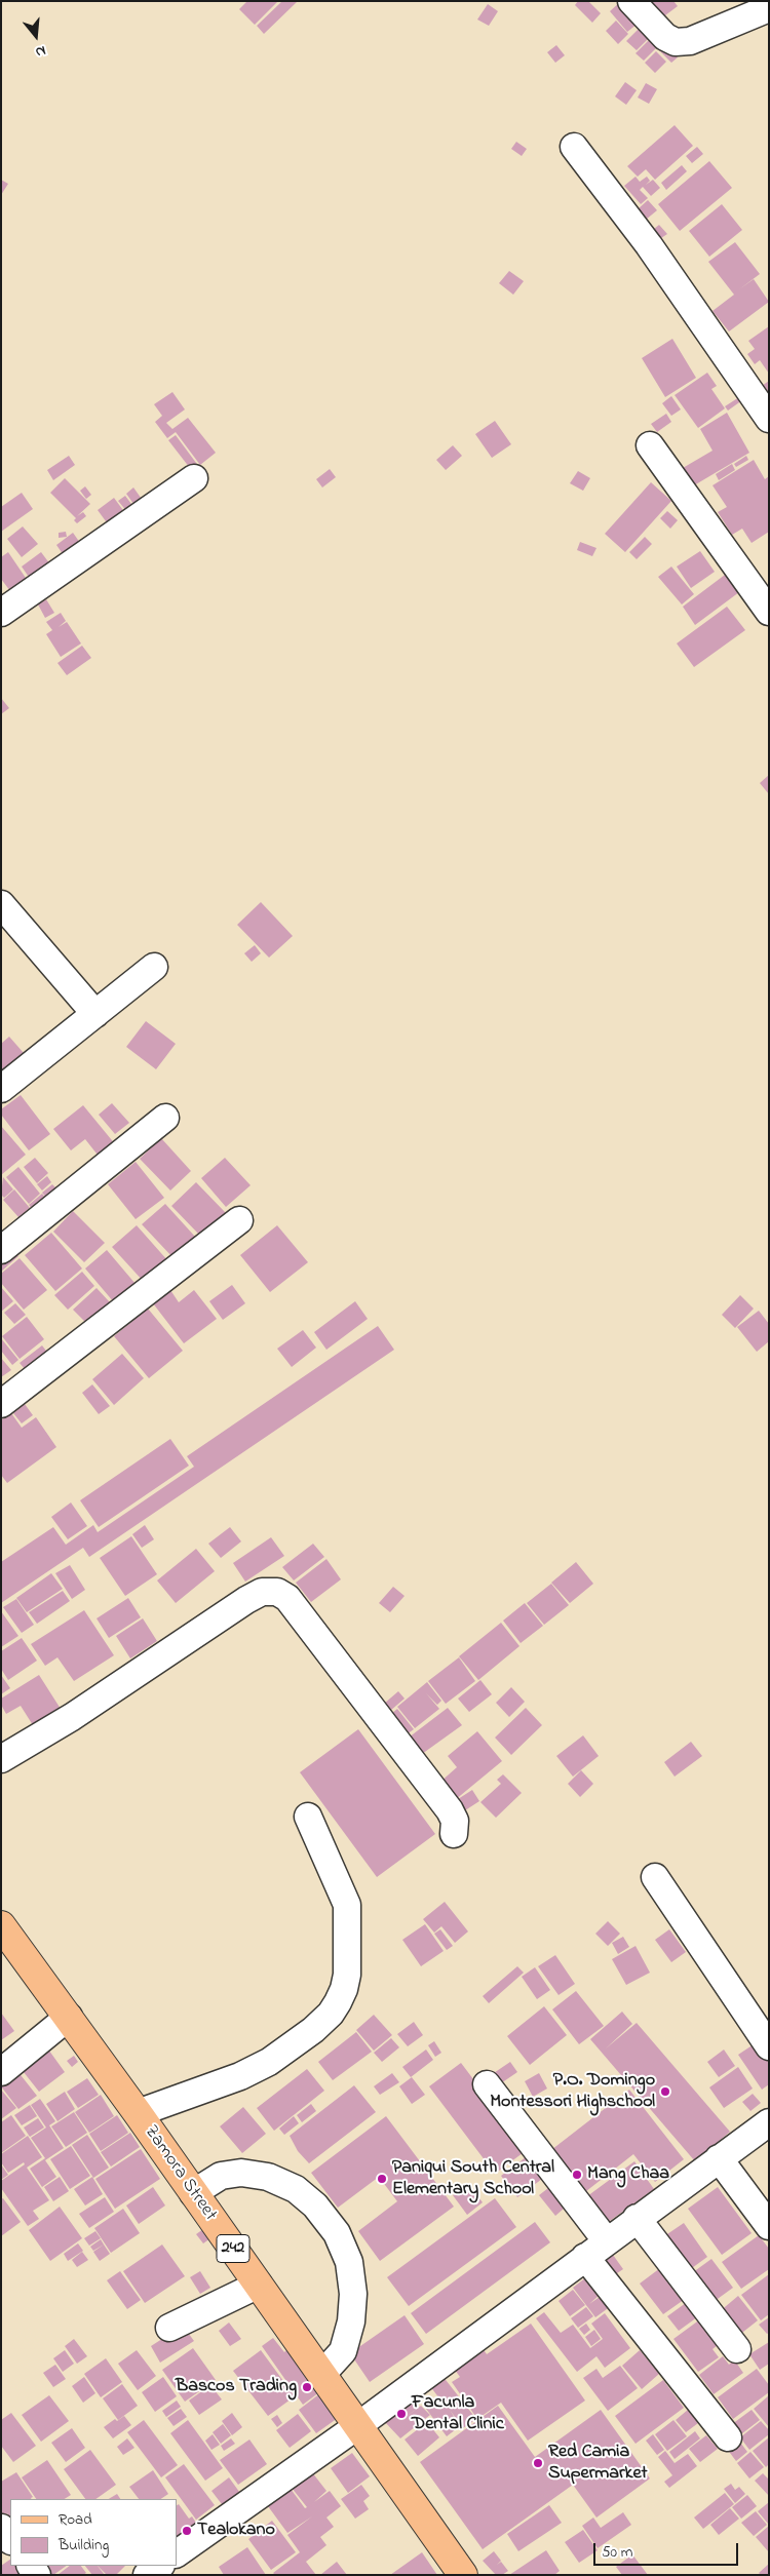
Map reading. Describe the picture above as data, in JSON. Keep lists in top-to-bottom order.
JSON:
{
  "streets": {
    "main road": ["Zamora Street", "242"]
  },
  "places": [
    "P.O. Domingo Montessori Highschool",
    "Mang Chaa",
    "Paniqui South Central Elementary School",
    "Bascos Trading",
    "Facunla Dental Clinic",
    "Red Camia Supermarket",
    "Tealokano"
  ],
  "legend": ["Road", "Building"],
  "scale_bar": "50 m",
  "north": "bottom"
}
